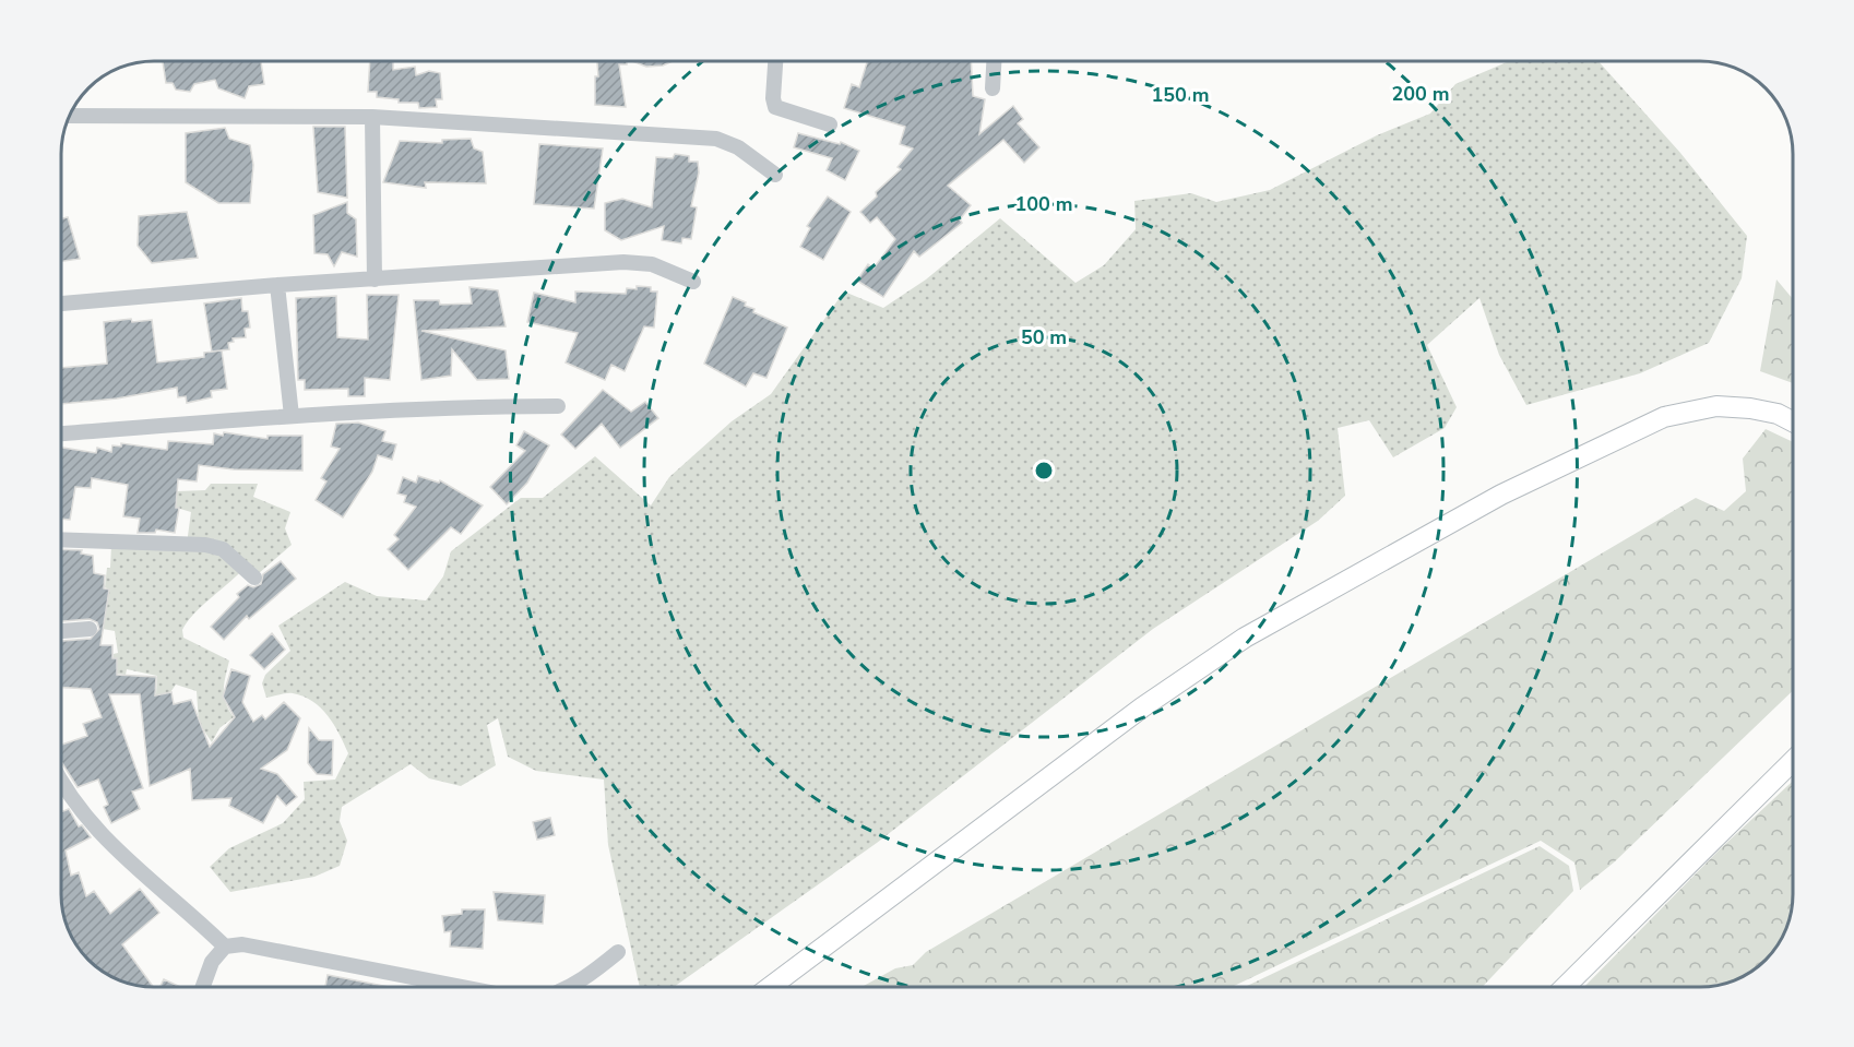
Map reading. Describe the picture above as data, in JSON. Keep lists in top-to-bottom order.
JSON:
{
  "rings": [
    "200 m",
    "150 m",
    "100 m",
    "50 m"
  ]
}
